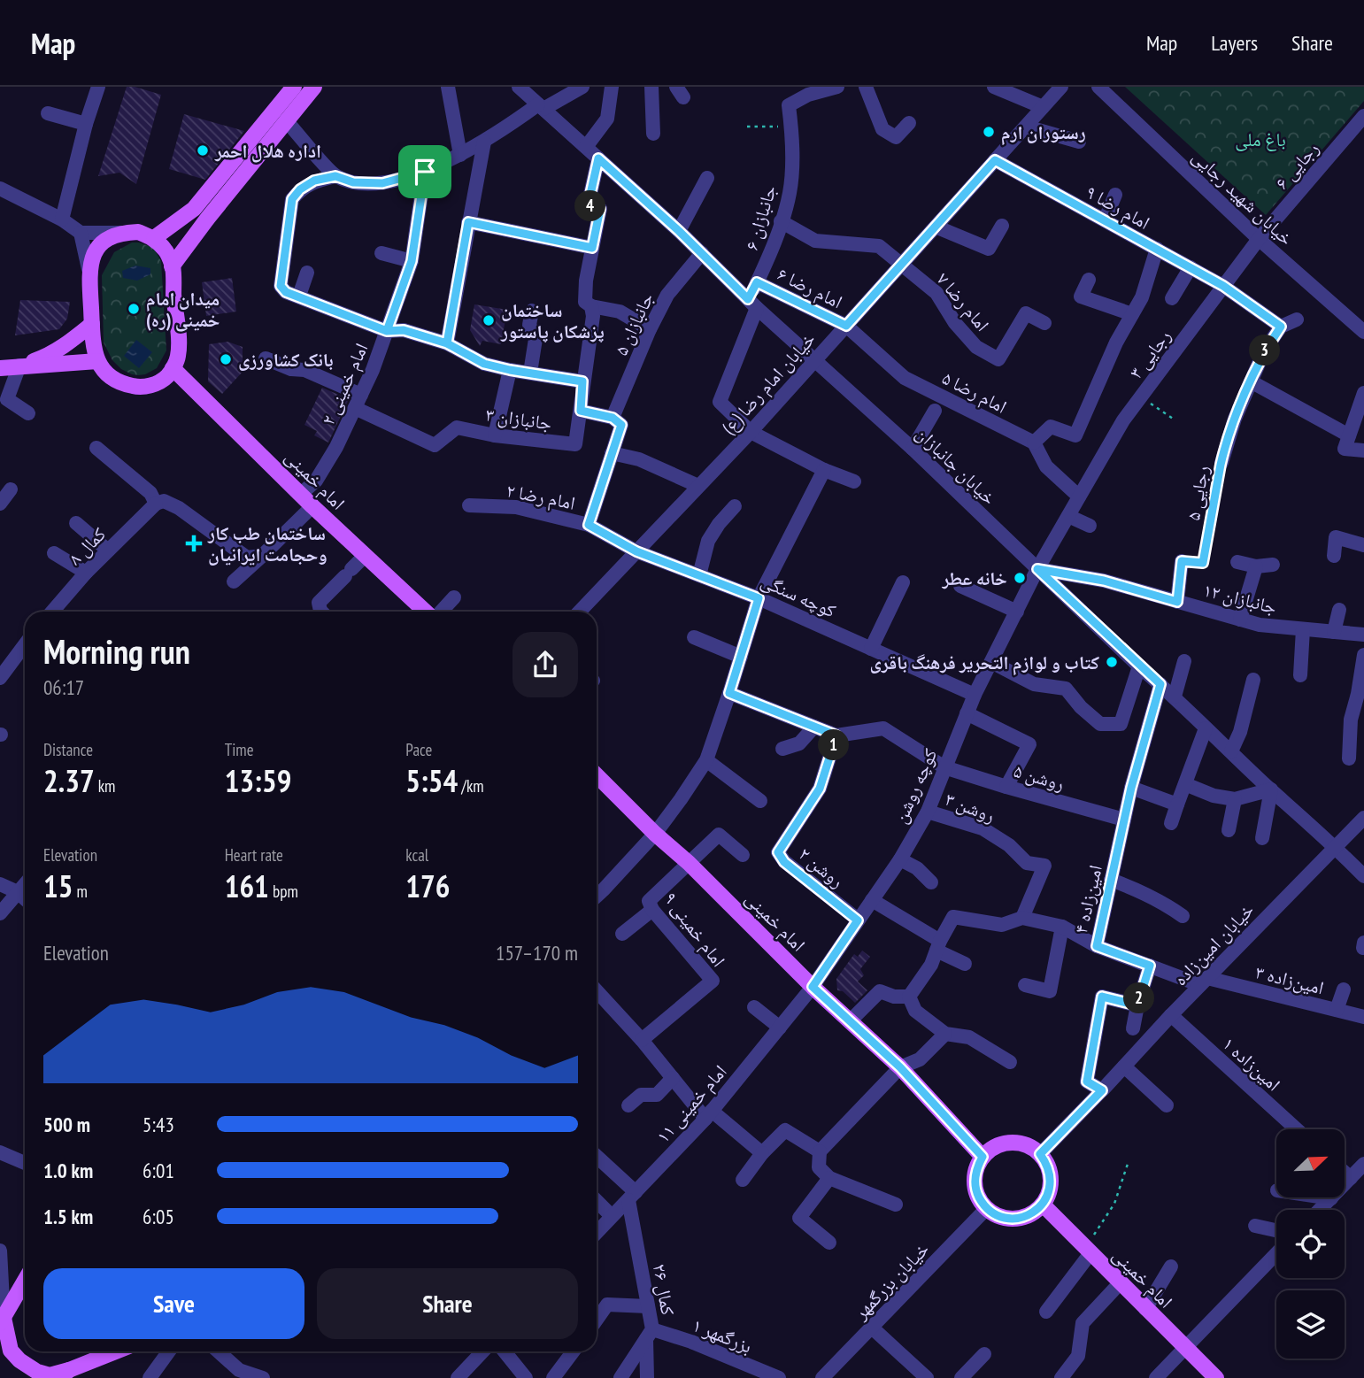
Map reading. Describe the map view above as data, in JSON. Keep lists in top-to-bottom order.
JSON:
{
  "streets": {
    "main road": ["امام خمینی"],
    "street": [
      "رجایی ۶",
      "خیابان شهید رجایی",
      "امام رضا ۹",
      "جانبازان ۶",
      "امام رضا ۶",
      "امام رضا ۷",
      "جانبازان ۵",
      "رجایی ۳",
      "خیابان امام رضا (ع)",
      "امام خمینی ۲",
      "امام رضا ۵",
      "جانبازان ۳",
      "خیابان جانبازان",
      "رجایی ۵",
      "امام رضا ۲",
      "کمال ۸",
      "کوچه سنگی",
      "جانبازان ۱۲",
      "روشن ۵",
      "کوچه روشن",
      "روشن ۳",
      "روشن ۲",
      "امین‌زاده ۴",
      "امام خمینی ۹",
      "خیابان امین‌زاده",
      "امین‌زاده ۳",
      "امین‌زاده ۱",
      "امام خمینی ۱۱",
      "خیابان بزرگمهر",
      "کمال ۲۶",
      "بزرگمهر ۱"
    ]
  },
  "crossings": [
    ["رجایی ۶", "خیابان شهید رجایی"],
    ["رجایی ۶", "رجایی ۳"],
    ["خیابان شهید رجایی", "رجایی ۳"],
    ["امام رضا ۹", "رجایی ۳"],
    ["امام رضا ۹", "خیابان امام رضا (ع)"],
    ["امام رضا ۹", "رجایی ۵"],
    ["جانبازان ۶", "امام رضا ۶"],
    ["جانبازان ۶", "خیابان امام رضا (ع)"],
    ["جانبازان ۶", "خیابان جانبازان"],
    ["امام رضا ۶", "خیابان امام رضا (ع)"],
    ["امام رضا ۶", "امام رضا ۵"],
    ["امام رضا ۷", "خیابان امام رضا (ع)"],
    ["جانبازان ۵", "خیابان جانبازان"],
    ["رجایی ۳", "خیابان جانبازان"],
    ["رجایی ۳", "جانبازان ۱۲"],
    ["رجایی ۳", "کوچه روشن"],
    ["خیابان امام رضا (ع)", "امام رضا ۵"],
    ["خیابان امام رضا (ع)", "خیابان جانبازان"],
    ["خیابان امام رضا (ع)", "امام رضا ۲"],
    ["امام خمینی ۲", "جانبازان ۳"],
    ["امام خمینی ۲", "امام خمینی"],
    ["جانبازان ۳", "خیابان جانبازان"],
    ["خیابان جانبازان", "جانبازان ۱۲"],
    ["خیابان جانبازان", "کوچه روشن"],
    ["خیابان جانبازان", "امین‌زاده ۴"],
    ["خیابان جانبازان", "خیابان امین‌زاده"],
    ["امام خمینی", "کوچه روشن"],
    ["امام خمینی", "امام خمینی ۹"],
    ["امام خمینی", "خیابان امین‌زاده"],
    ["امام خمینی", "امام خمینی ۱۱"],
    ["امام خمینی", "خیابان بزرگمهر"],
    ["امام رضا ۲", "کوچه سنگی"],
    ["کوچه سنگی", "کوچه روشن"],
    ["جانبازان ۱۲", "کوچه روشن"],
    ["روشن ۵", "کوچه روشن"],
    ["روشن ۵", "روشن ۲"],
    ["روشن ۵", "امین‌زاده ۴"],
    ["کوچه روشن", "روشن ۳"],
    ["کوچه روشن", "روشن ۲"],
    ["کوچه روشن", "امام خمینی ۱۱"],
    ["امین‌زاده ۴", "خیابان امین‌زاده"],
    ["امین‌زاده ۴", "امین‌زاده ۳"],
    ["خیابان امین‌زاده", "امین‌زاده ۳"],
    ["خیابان امین‌زاده", "امین‌زاده ۱"],
    ["خیابان امین‌زاده", "خیابان بزرگمهر"],
    ["امام خمینی ۱۱", "کمال ۲۶"],
    ["کمال ۲۶", "بزرگمهر ۱"]
  ],
  "parks": ["باغ ملی"],
  "places": {
    "other": [
      "رستوران ارم",
      "اداره هلال احمر",
      "میدان امام خمینی (ره)",
      "ساختمان پزشکان پاستور",
      "بانک کشاورزی",
      "خانه عطر",
      "کتاب و لوازم التحریر فرهنگ باقری"
    ],
    "health": ["ساختمان طب کار و‌حجامت ایرانیان"]
  },
  "north": "top right",
  "page": {
    "header": "Map",
    "nav": ["Map", "Layers", "Share"],
    "pins": [
      "4",
      "3",
      "1",
      "2"
    ],
    "heading": ["Morning run", "06:17"],
    "stats": [
      ["Distance", "2.37 km"],
      ["Time", "13:59"],
      ["Pace", "5:54 /km"],
      ["Elevation", "15 m"],
      ["Heart rate", "161 bpm"],
      ["kcal", "176"]
    ],
    "chart": ["Elevation", "157–170 m"],
    "list": [
      {
        "name": "500 m",
        "note": "5:43"
      },
      {
        "name": "1.0 km",
        "note": "6:01"
      },
      {
        "name": "1.5 km",
        "note": "6:05"
      }
    ],
    "buttons": ["Save", "Share"]
  }
}
